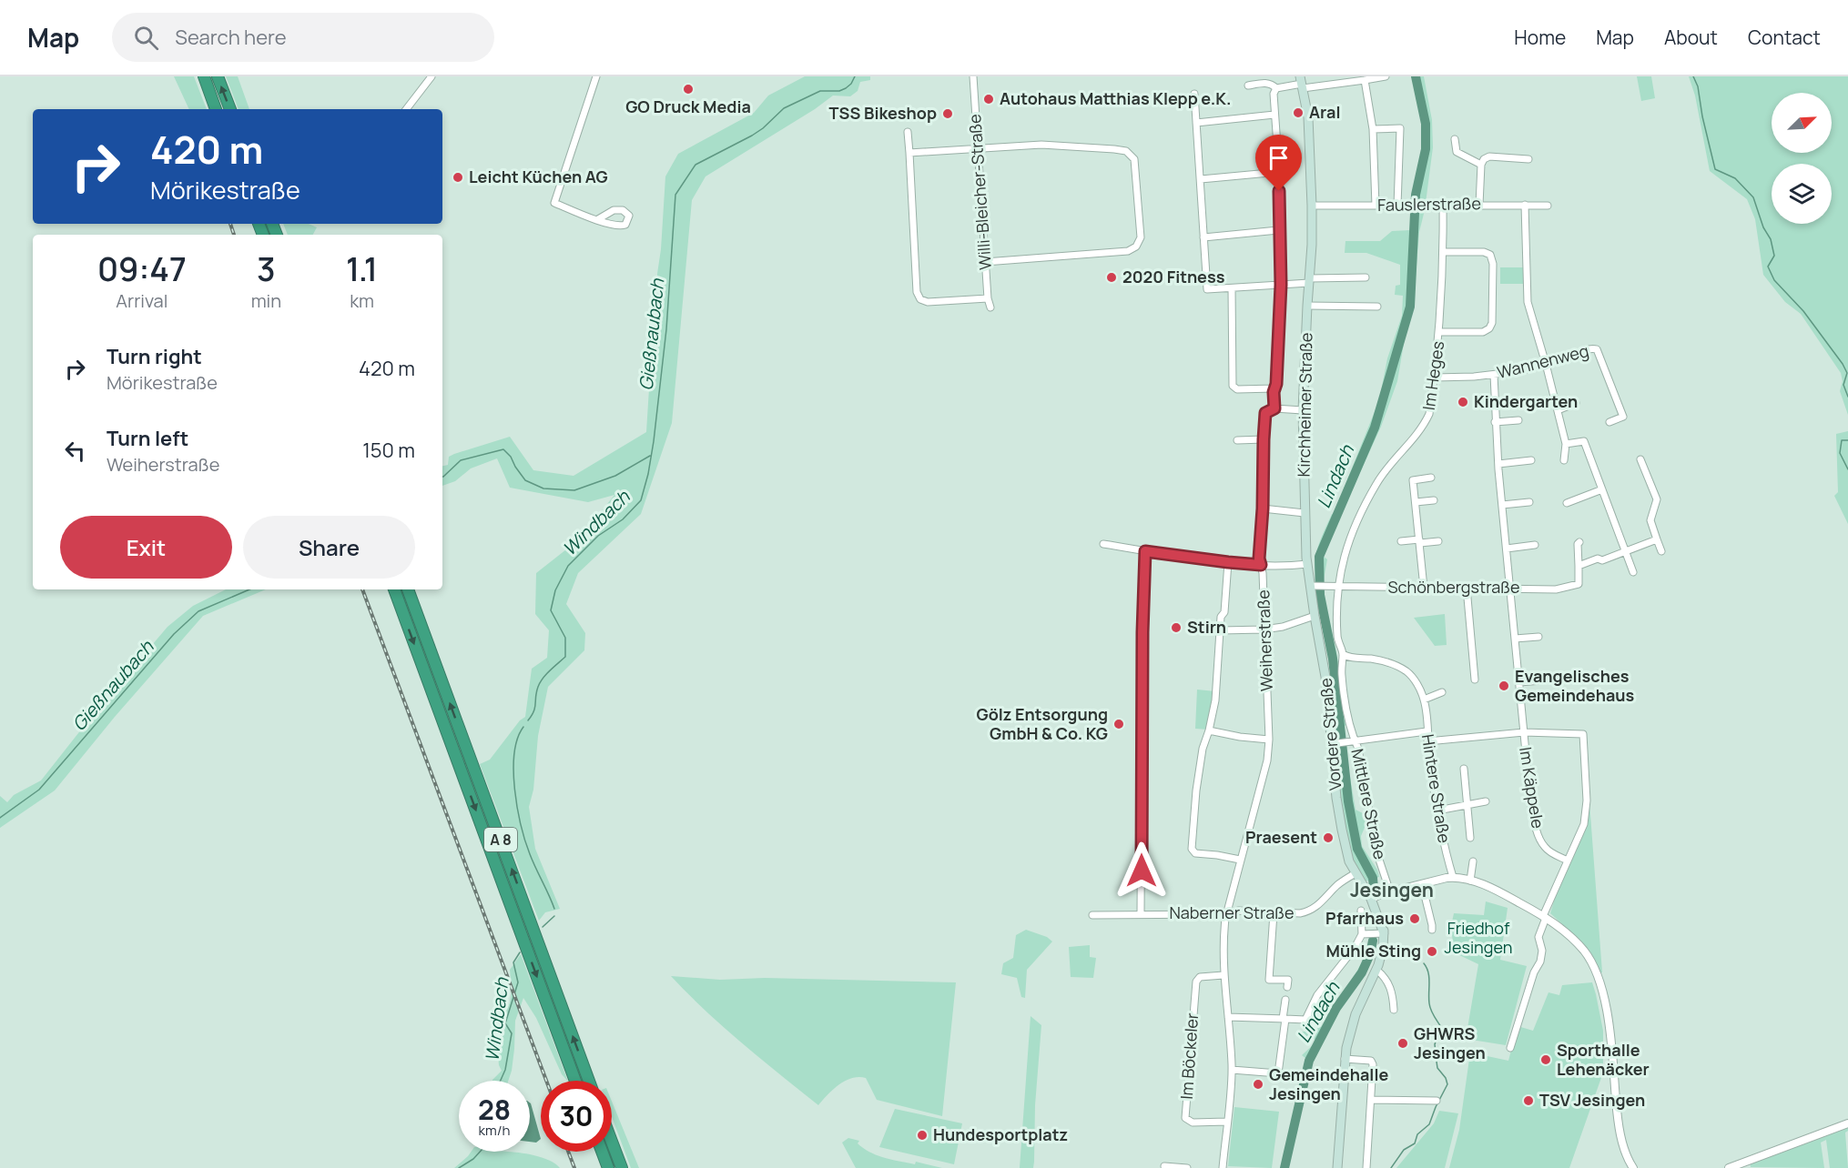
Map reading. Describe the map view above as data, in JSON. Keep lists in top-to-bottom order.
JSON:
{
  "streets": {
    "highway": ["A 8"],
    "main road": ["Kirchheimer Straße", "Vordere Straße"],
    "street": [
      "Willi-Bleicher-Straße",
      "Fauslerstraße",
      "Wannenweg",
      "Im Heges",
      "Schönbergstraße",
      "Weiherstraße",
      "Im Käppele",
      "Hintere Straße",
      "Mittlere Straße",
      "Naberner Straße",
      "Im Böckeler"
    ]
  },
  "crossings": [
    ["Fauslerstraße", "Im Heges"],
    ["Fauslerstraße", "Kirchheimer Straße"],
    ["Wannenweg", "Im Heges"],
    ["Wannenweg", "Im Käppele"],
    ["Im Heges", "Schönbergstraße"],
    ["Im Heges", "Mittlere Straße"],
    ["Kirchheimer Straße", "Vordere Straße"],
    ["Schönbergstraße", "Vordere Straße"],
    ["Schönbergstraße", "Im Käppele"],
    ["Schönbergstraße", "Mittlere Straße"],
    ["Weiherstraße", "Naberner Straße"],
    ["Weiherstraße", "Im Böckeler"],
    ["Vordere Straße", "Naberner Straße"],
    ["Hintere Straße", "Mittlere Straße"]
  ],
  "districts": ["Jesingen"],
  "water": ["Gießnaubach", "Lindach", "Windbach"],
  "parks": ["Friedhof Jesingen"],
  "places": [
    "GO Druck Media",
    "Autohaus Matthias Klepp e.K.",
    "Aral",
    "TSS Bikeshop",
    "Leicht Küchen AG",
    "2020 Fitness",
    "Kindergarten",
    "Stirn",
    "Evangelisches Gemeindehaus",
    "Gölz Entsorgung GmbH & Co. KG",
    "Praesent",
    "Pfarrhaus",
    "Mühle Sting",
    "GHWRS Jesingen",
    "Sporthalle Lehenäcker",
    "Gemeindehalle Jesingen",
    "TSV Jesingen",
    "Hundesportplatz"
  ],
  "north": "top right",
  "page": {
    "header": "Map",
    "search": "Search here",
    "nav": [
      "Home",
      "Map",
      "About",
      "Contact"
    ],
    "turn": ["420 m", "Mörikestraße"],
    "eta": [
      "09:47",
      "Arrival",
      "3",
      "min",
      "1.1",
      "km"
    ],
    "list": [
      {
        "name": "Turn right",
        "note": "Mörikestraße",
        "value": "420 m"
      },
      {
        "name": "Turn left",
        "note": "Weiherstraße",
        "value": "150 m"
      }
    ],
    "buttons": ["Exit", "Share"],
    "speed": "28 km/h",
    "limit": "30"
  }
}
